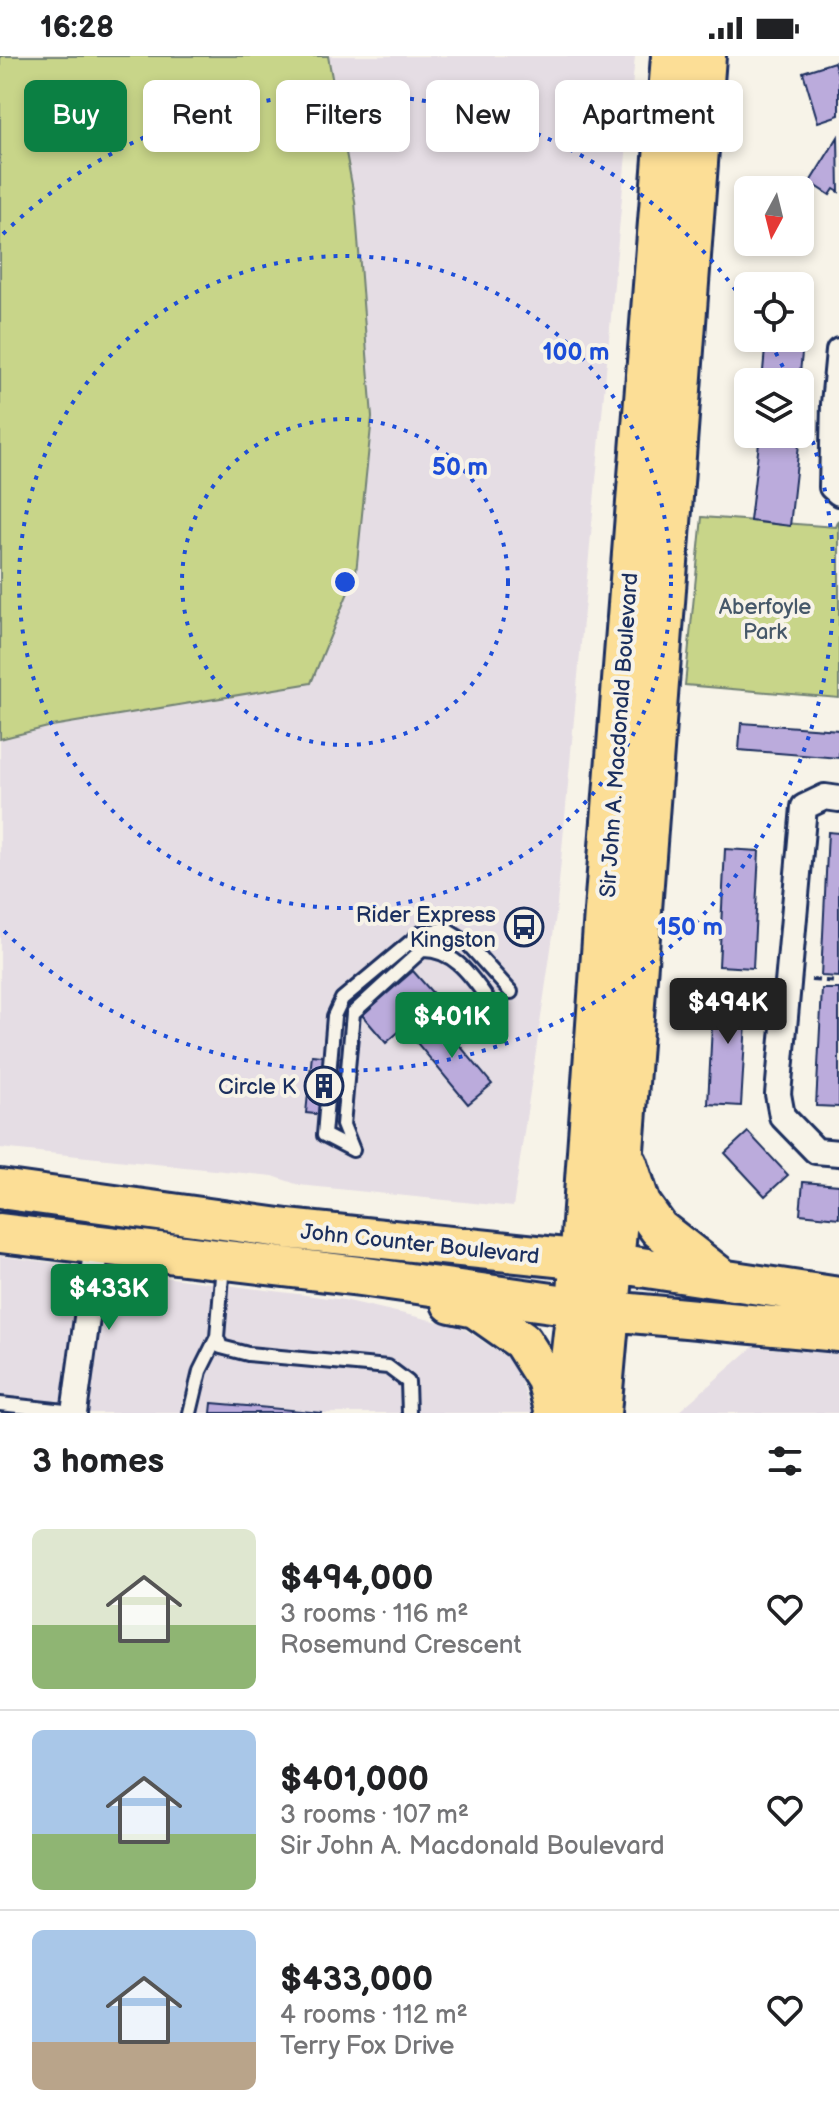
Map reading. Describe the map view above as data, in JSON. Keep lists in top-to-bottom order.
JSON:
{
  "streets": {
    "main road": ["Sir John A. Macdonald Boulevard", "John Counter Boulevard"]
  },
  "crossings": [
    ["Sir John A. Macdonald Boulevard", "John Counter Boulevard"]
  ],
  "parks": ["Aberfoyle Park"],
  "places": {
    "bus stop": ["Rider Express Kingston"],
    "building": ["Circle K"]
  },
  "north": "bottom",
  "page": {
    "status": "16:28",
    "chip": [
      "Buy",
      "Rent",
      "Filters",
      "New",
      "Apartment"
    ],
    "price": ["$494K", "$401K", "$433K"],
    "heading": "3 homes",
    "list": [
      {
        "name": "$494,000",
        "note": "3 rooms · 116 m² · Rosemund Crescent"
      },
      {
        "name": "$401,000",
        "note": "3 rooms · 107 m² · Sir John A. Macdonald Boulevard"
      },
      {
        "name": "$433,000",
        "note": "4 rooms · 112 m² · Terry Fox Drive"
      }
    ]
  },
  "rings": ["100 m", "50 m", "150 m"]
}
